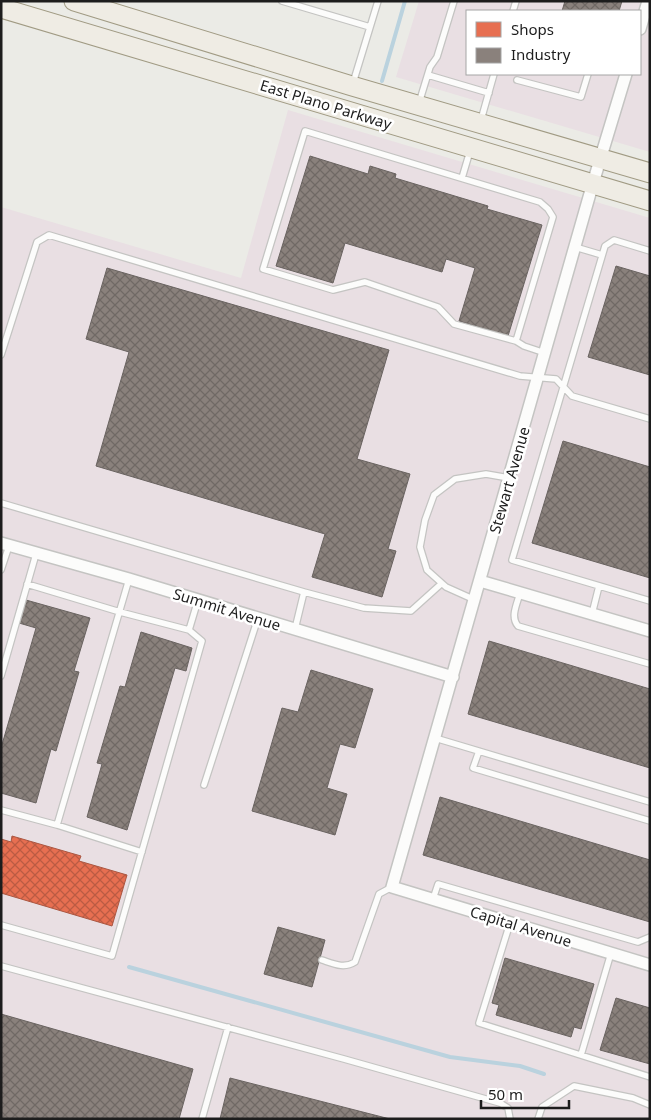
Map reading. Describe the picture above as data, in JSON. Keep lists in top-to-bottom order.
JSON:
{
  "streets": {
    "main road": ["East Plano Parkway"],
    "street": ["Stewart Avenue", "Summit Avenue", "Capital Avenue"]
  },
  "crossings": [
    ["East Plano Parkway", "Stewart Avenue"],
    ["Stewart Avenue", "Summit Avenue"],
    ["Stewart Avenue", "Capital Avenue"]
  ],
  "legend": ["Shops", "Industry"],
  "scale_bar": "50 m"
}
